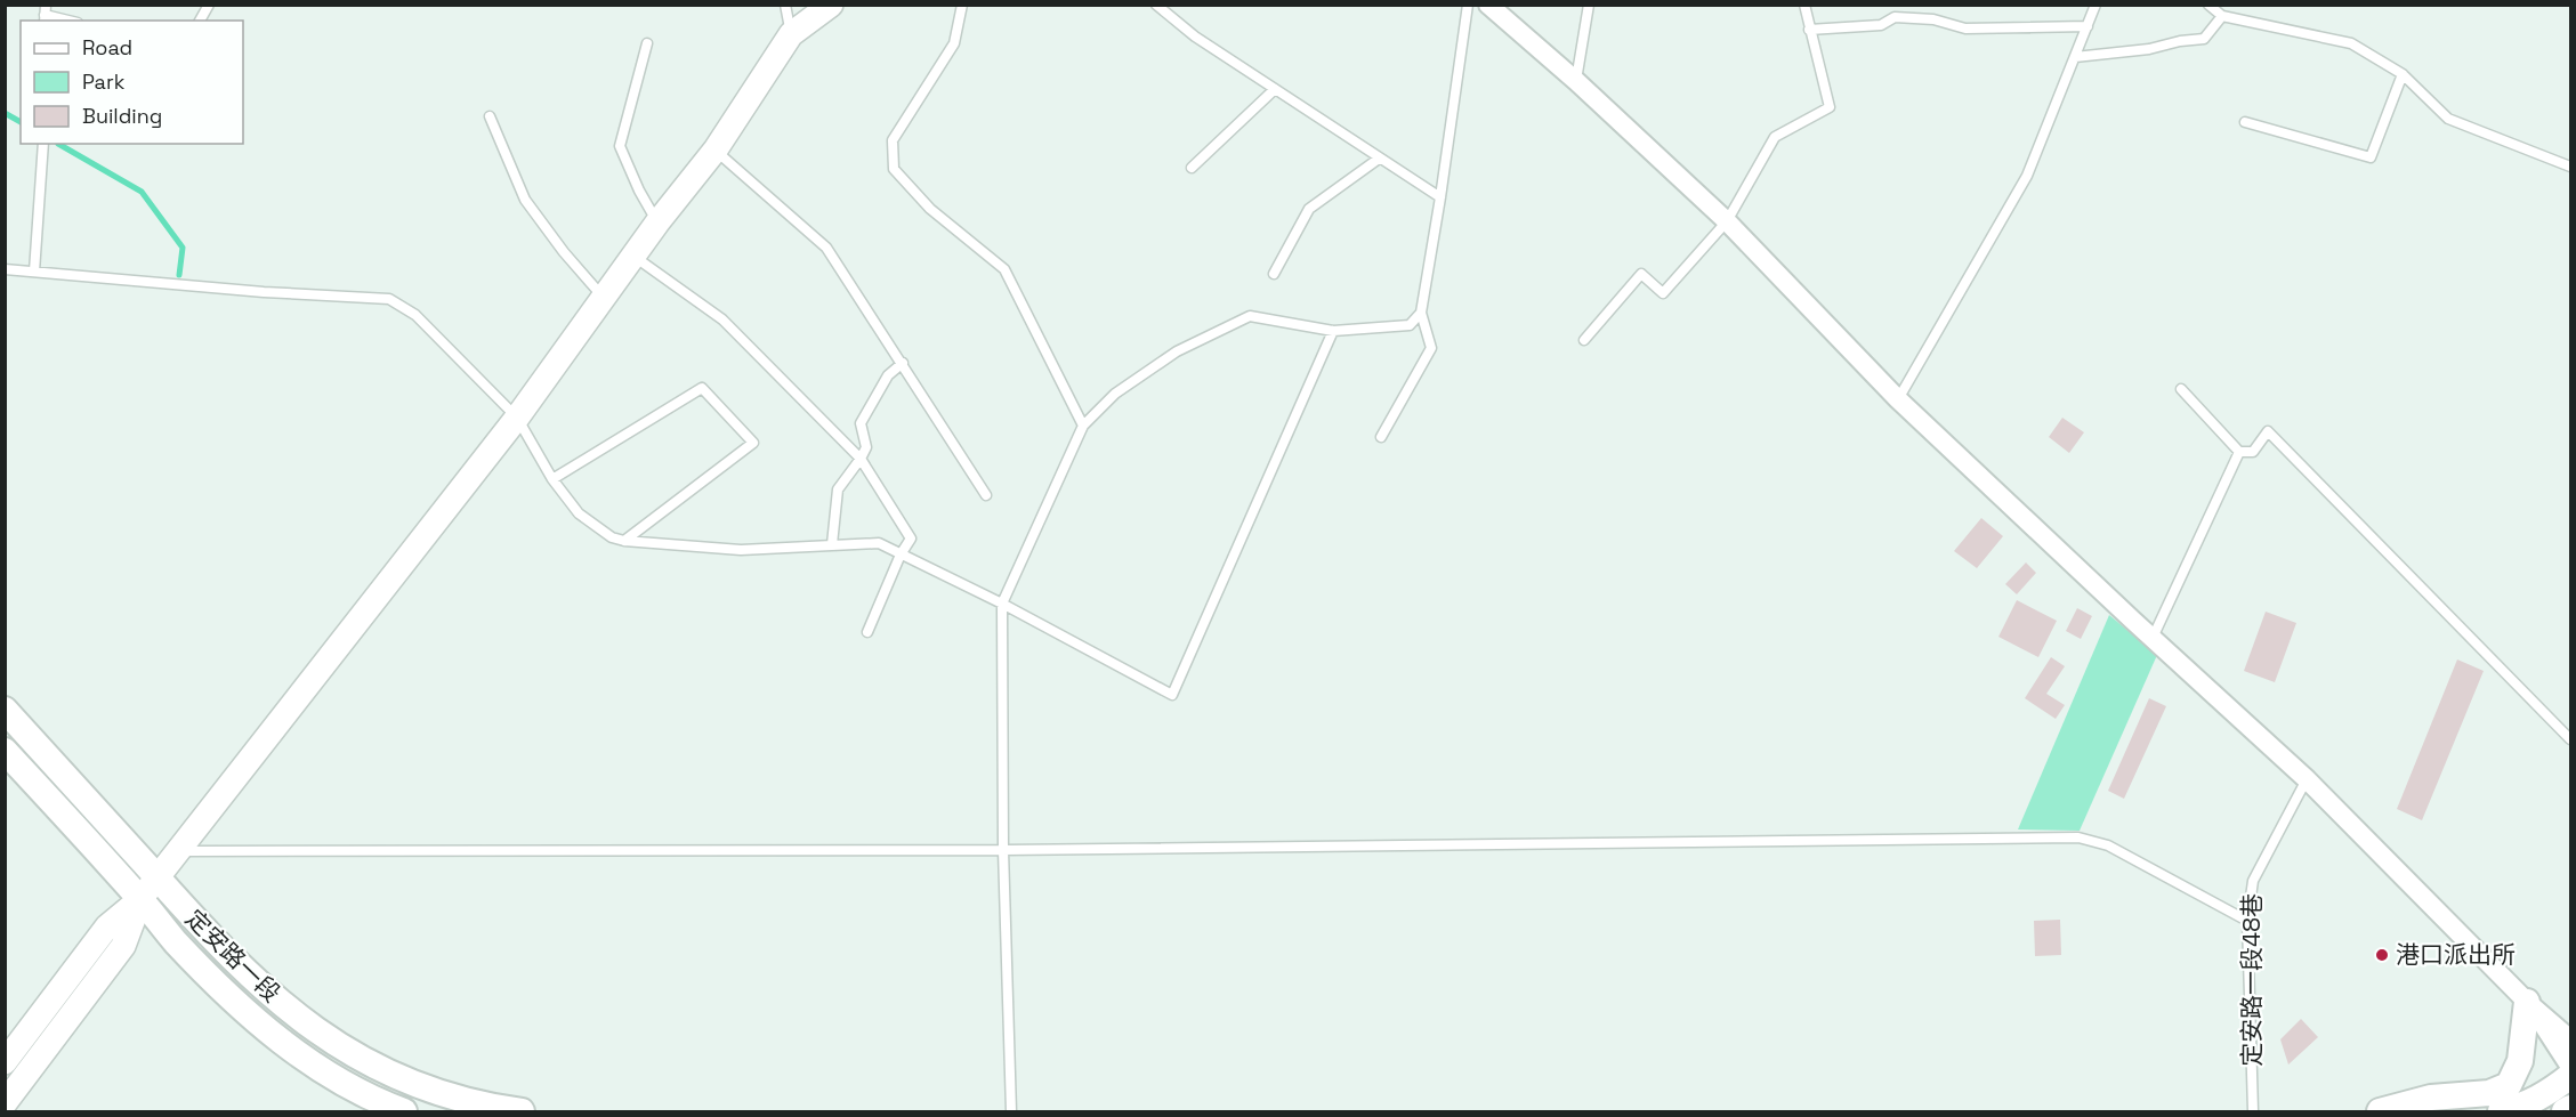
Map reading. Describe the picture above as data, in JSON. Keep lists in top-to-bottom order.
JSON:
{
  "streets": {
    "main road": ["定安路一段"],
    "lane": ["定安路一段48巷"]
  },
  "places": ["港口派出所"],
  "legend": ["Road", "Park", "Building"]
}
